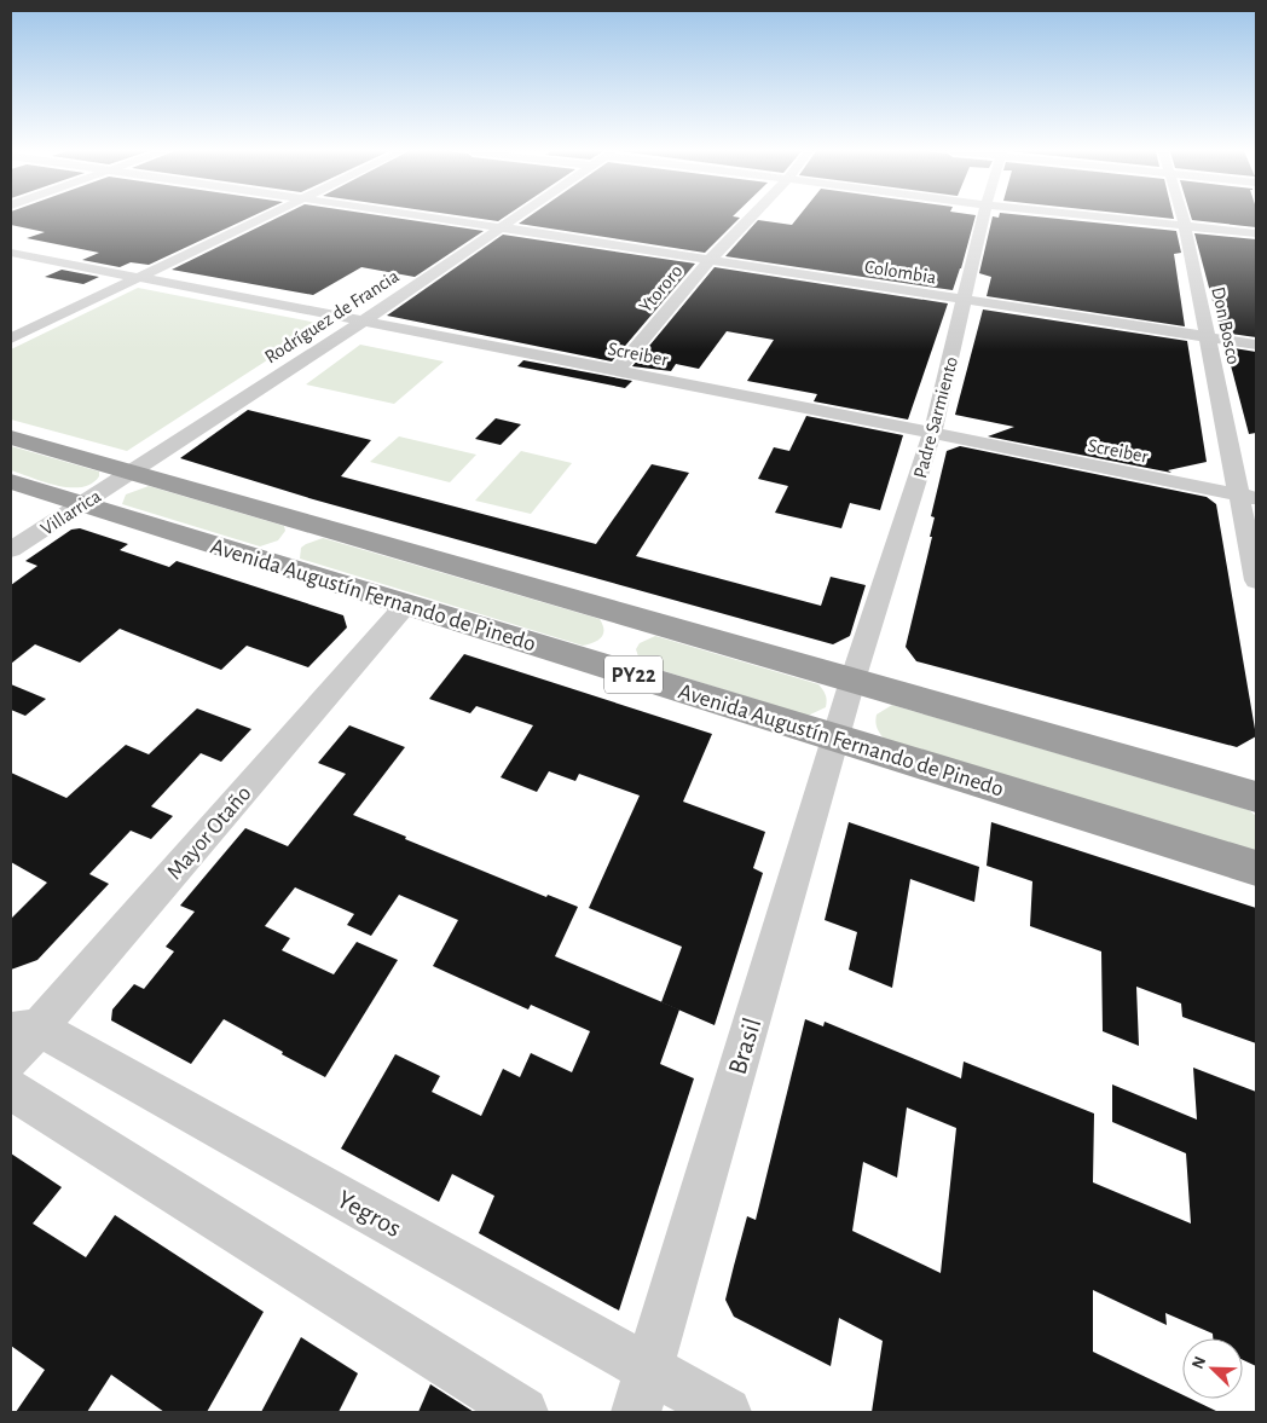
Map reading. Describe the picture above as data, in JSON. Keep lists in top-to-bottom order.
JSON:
{
  "streets": {
    "highway": ["Avenida Augustín Fernando de Pinedo", "PY22"],
    "street": [
      "Colombia",
      "Ytororo",
      "Rodríguez de Francia",
      "Don Bosco",
      "Screiber",
      "Padre Sarmiento",
      "Villarrica",
      "Mayor Otaño",
      "Brasil",
      "Yegros"
    ]
  },
  "crossings": [
    ["Colombia", "Ytororo"],
    ["Colombia", "Rodríguez de Francia"],
    ["Colombia", "Don Bosco"],
    ["Colombia", "Padre Sarmiento"],
    ["Ytororo", "Screiber"],
    ["Rodríguez de Francia", "Screiber"],
    ["Rodríguez de Francia", "Villarrica"],
    ["Rodríguez de Francia", "Avenida Augustín Fernando de Pinedo"],
    ["Don Bosco", "Screiber"],
    ["Screiber", "Padre Sarmiento"],
    ["Padre Sarmiento", "Avenida Augustín Fernando de Pinedo"],
    ["Padre Sarmiento", "Brasil"],
    ["Villarrica", "Avenida Augustín Fernando de Pinedo"],
    ["Avenida Augustín Fernando de Pinedo", "Mayor Otaño"],
    ["Avenida Augustín Fernando de Pinedo", "Brasil"],
    ["Mayor Otaño", "Yegros"],
    ["Brasil", "Yegros"]
  ],
  "north": "top left"
}
